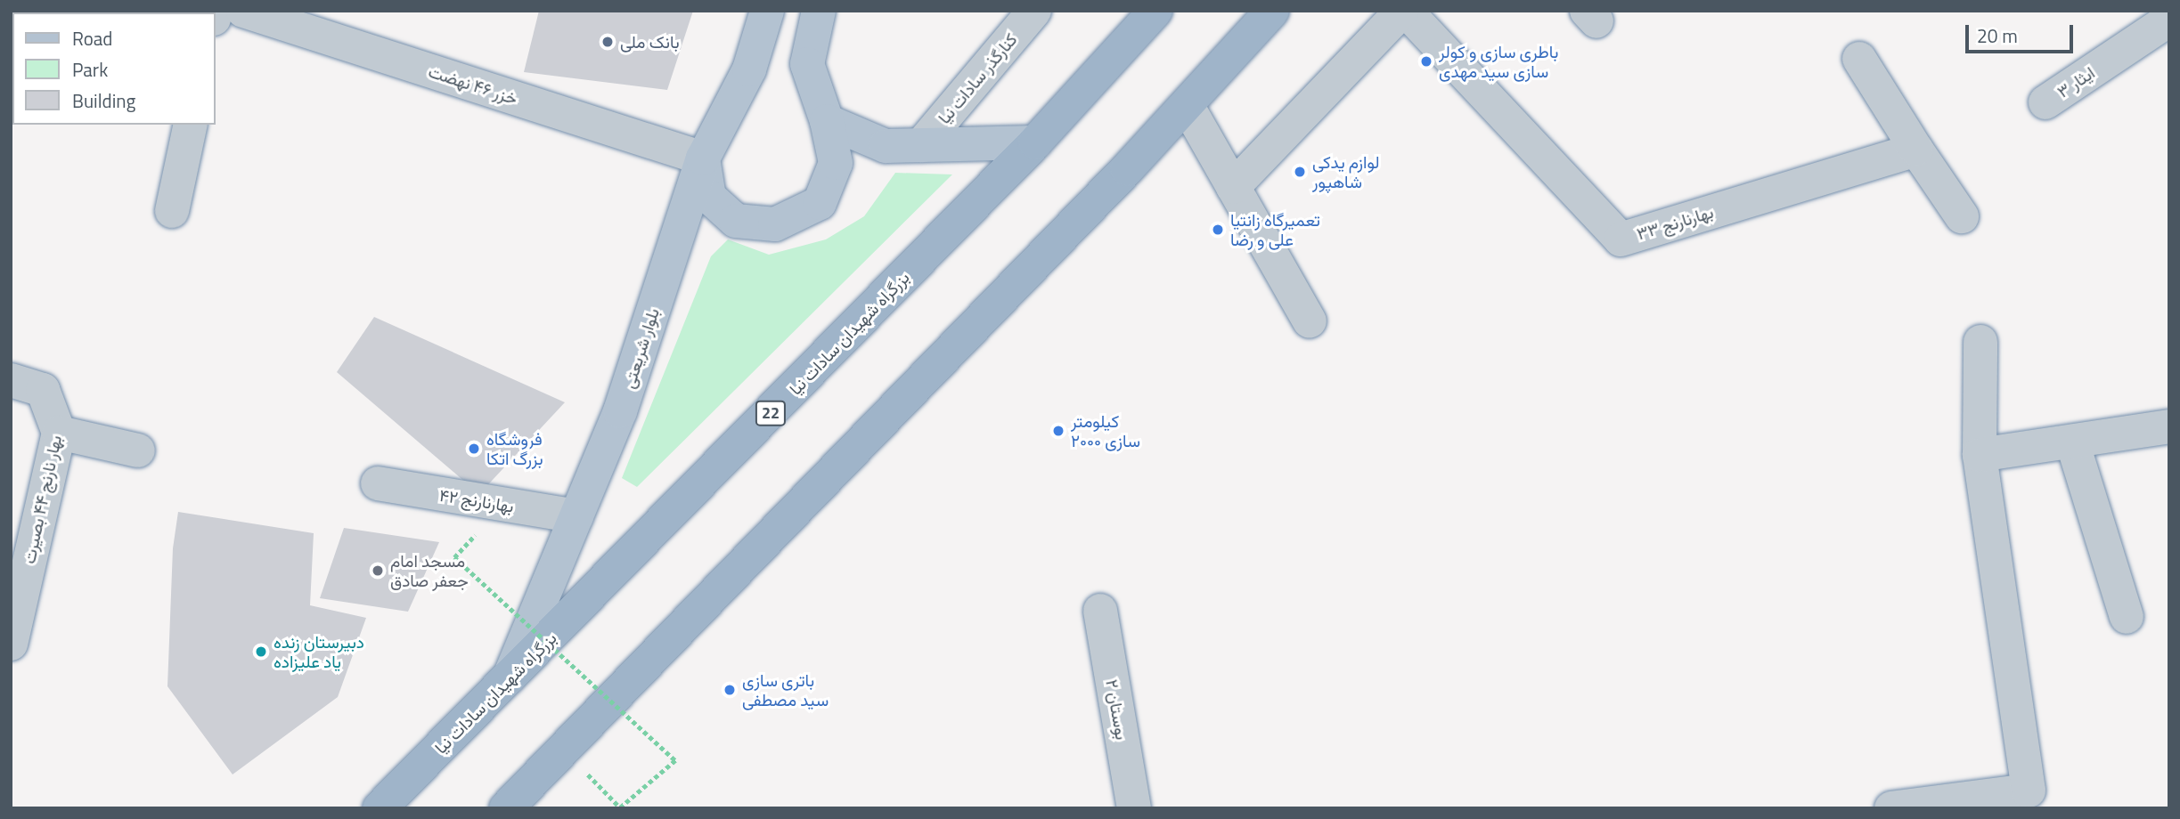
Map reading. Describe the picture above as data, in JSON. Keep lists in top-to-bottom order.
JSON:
{
  "streets": {
    "highway": ["بزرگراه شهیدان سادات نیا", "22"],
    "main road": ["بلوار شریعتی"],
    "street": [
      "کنارگذر سادات نیا",
      "ایثار ۳",
      "خزر ۴۶ نهضت",
      "بهارنارنج ۳۳",
      "بهار نارنج ۴۴ بصیرت",
      "بهارنارنج ۴۲",
      "بوستان ۲"
    ]
  },
  "crossings": [
    ["خزر ۴۶ نهضت", "بلوار شریعتی"],
    ["بزرگراه شهیدان سادات نیا", "بلوار شریعتی"],
    ["بلوار شریعتی", "بهارنارنج ۴۲"]
  ],
  "places": [
    "بانک ملی",
    "باطری سازی و کولر سازی سید مهدی",
    "لوازم یدکی شاهپور",
    "تعمیرگاه زانتیا علی و رضا",
    "کیلومتر سازی ۲۰۰۰",
    "فروشگاه بزرگ اتکا",
    "مسجد امام جعفر صادق",
    "دبیرستان زنده یاد علیزاده",
    "باتری سازی سید مصطفی"
  ],
  "legend": ["Road", "Park", "Building"],
  "scale_bar": "20 m"
}
